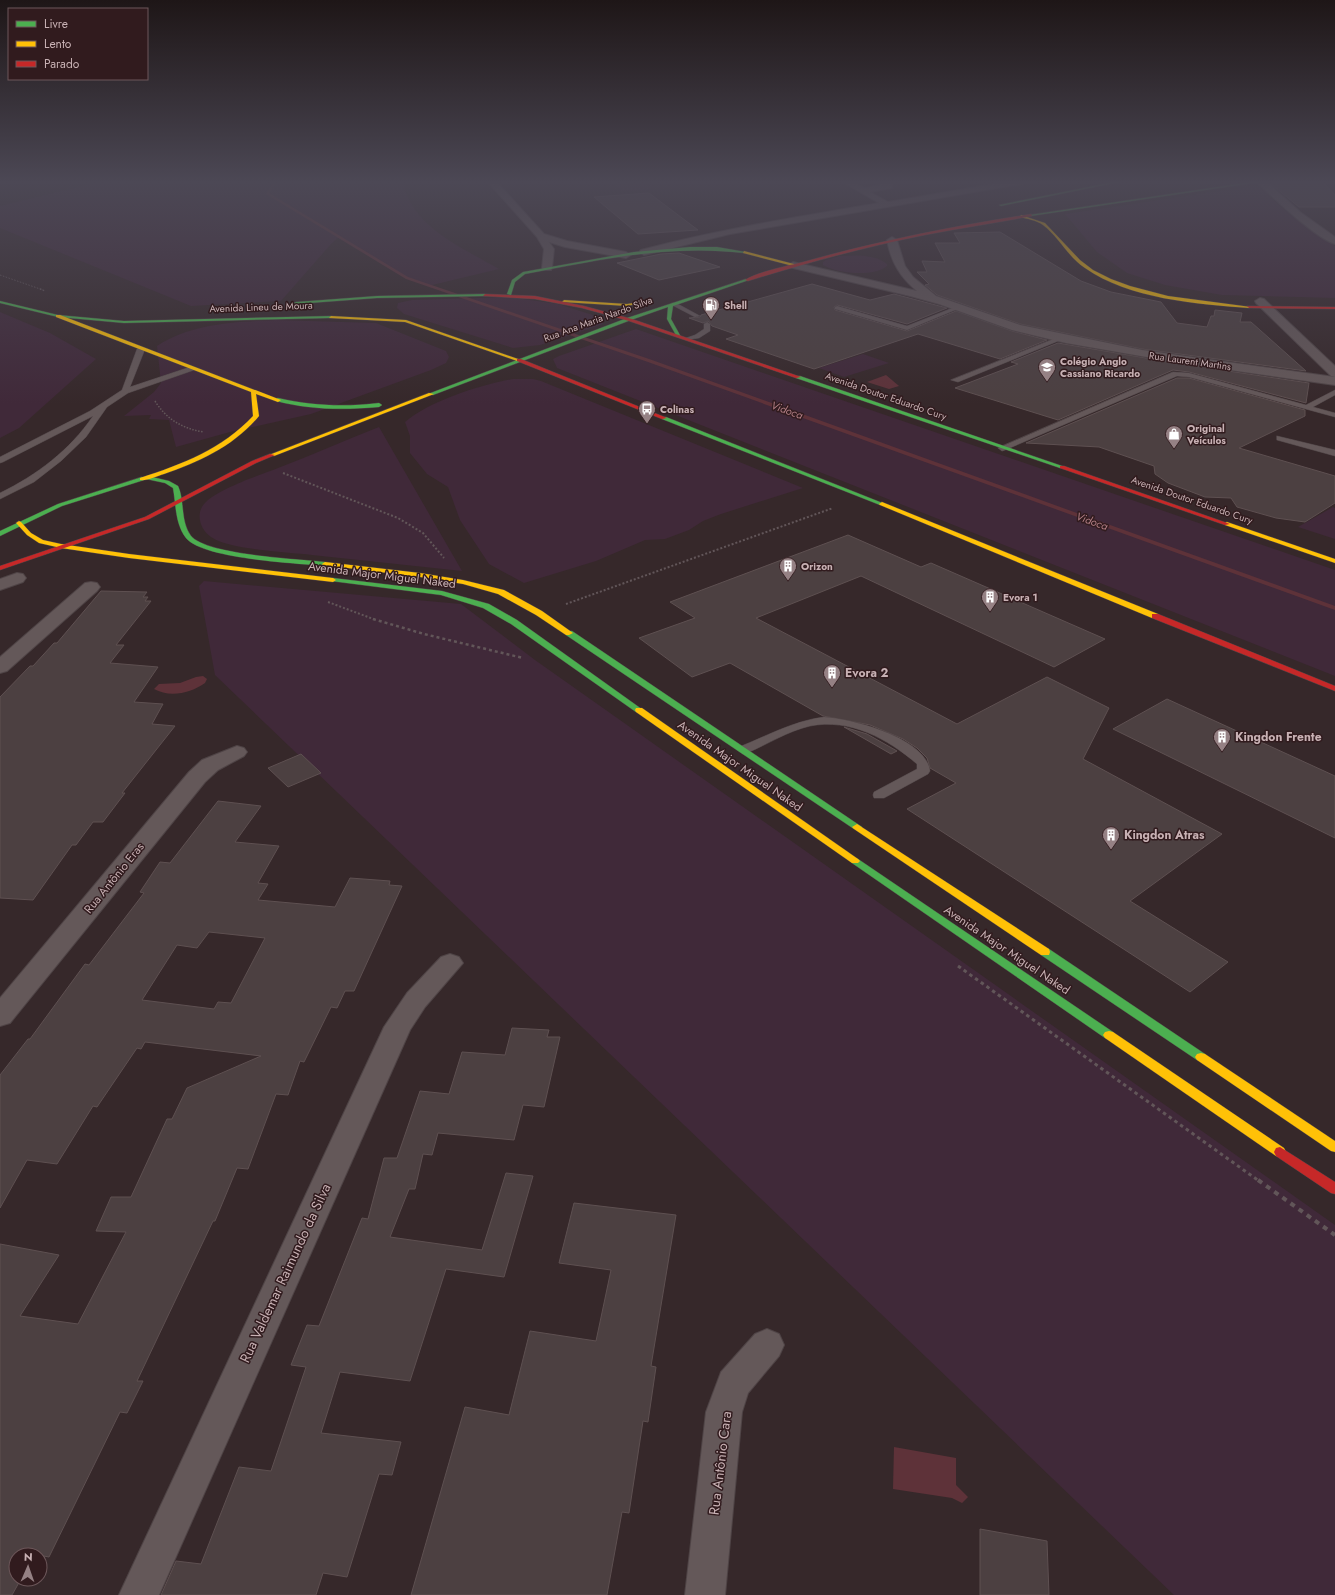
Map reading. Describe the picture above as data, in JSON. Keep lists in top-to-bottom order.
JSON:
{
  "streets": {
    "main road": [
      "Avenida Lineu de Moura",
      "Rua Ana Maria Nardo Silva",
      "Avenida Doutor Eduardo Cury",
      "Avenida Major Miguel Naked"
    ],
    "street": [
      "Rua Laurent Martins",
      "Rua Antônio Eras",
      "Rua Valdemar Raimundo da Silva",
      "Rua Antônio Cara"
    ]
  },
  "crossings": [
    ["Avenida Lineu de Moura", "Rua Ana Maria Nardo Silva"],
    ["Avenida Lineu de Moura", "Avenida Doutor Eduardo Cury"],
    ["Rua Ana Maria Nardo Silva", "Rua Laurent Martins"],
    ["Rua Ana Maria Nardo Silva", "Avenida Doutor Eduardo Cury"]
  ],
  "water": ["Vidoca"],
  "places": {
    "fuel station": ["Shell"],
    "school or university": ["Colégio Anglo Cassiano Ricardo"],
    "bus stop": ["Colinas"],
    "shop": ["Original Veículos"],
    "building": [
      "Orizon",
      "Evora 1",
      "Evora 2",
      "Kingdon Frente",
      "Kingdon Atras"
    ]
  },
  "legend": ["Livre", "Lento", "Parado"],
  "north": "top"
}
